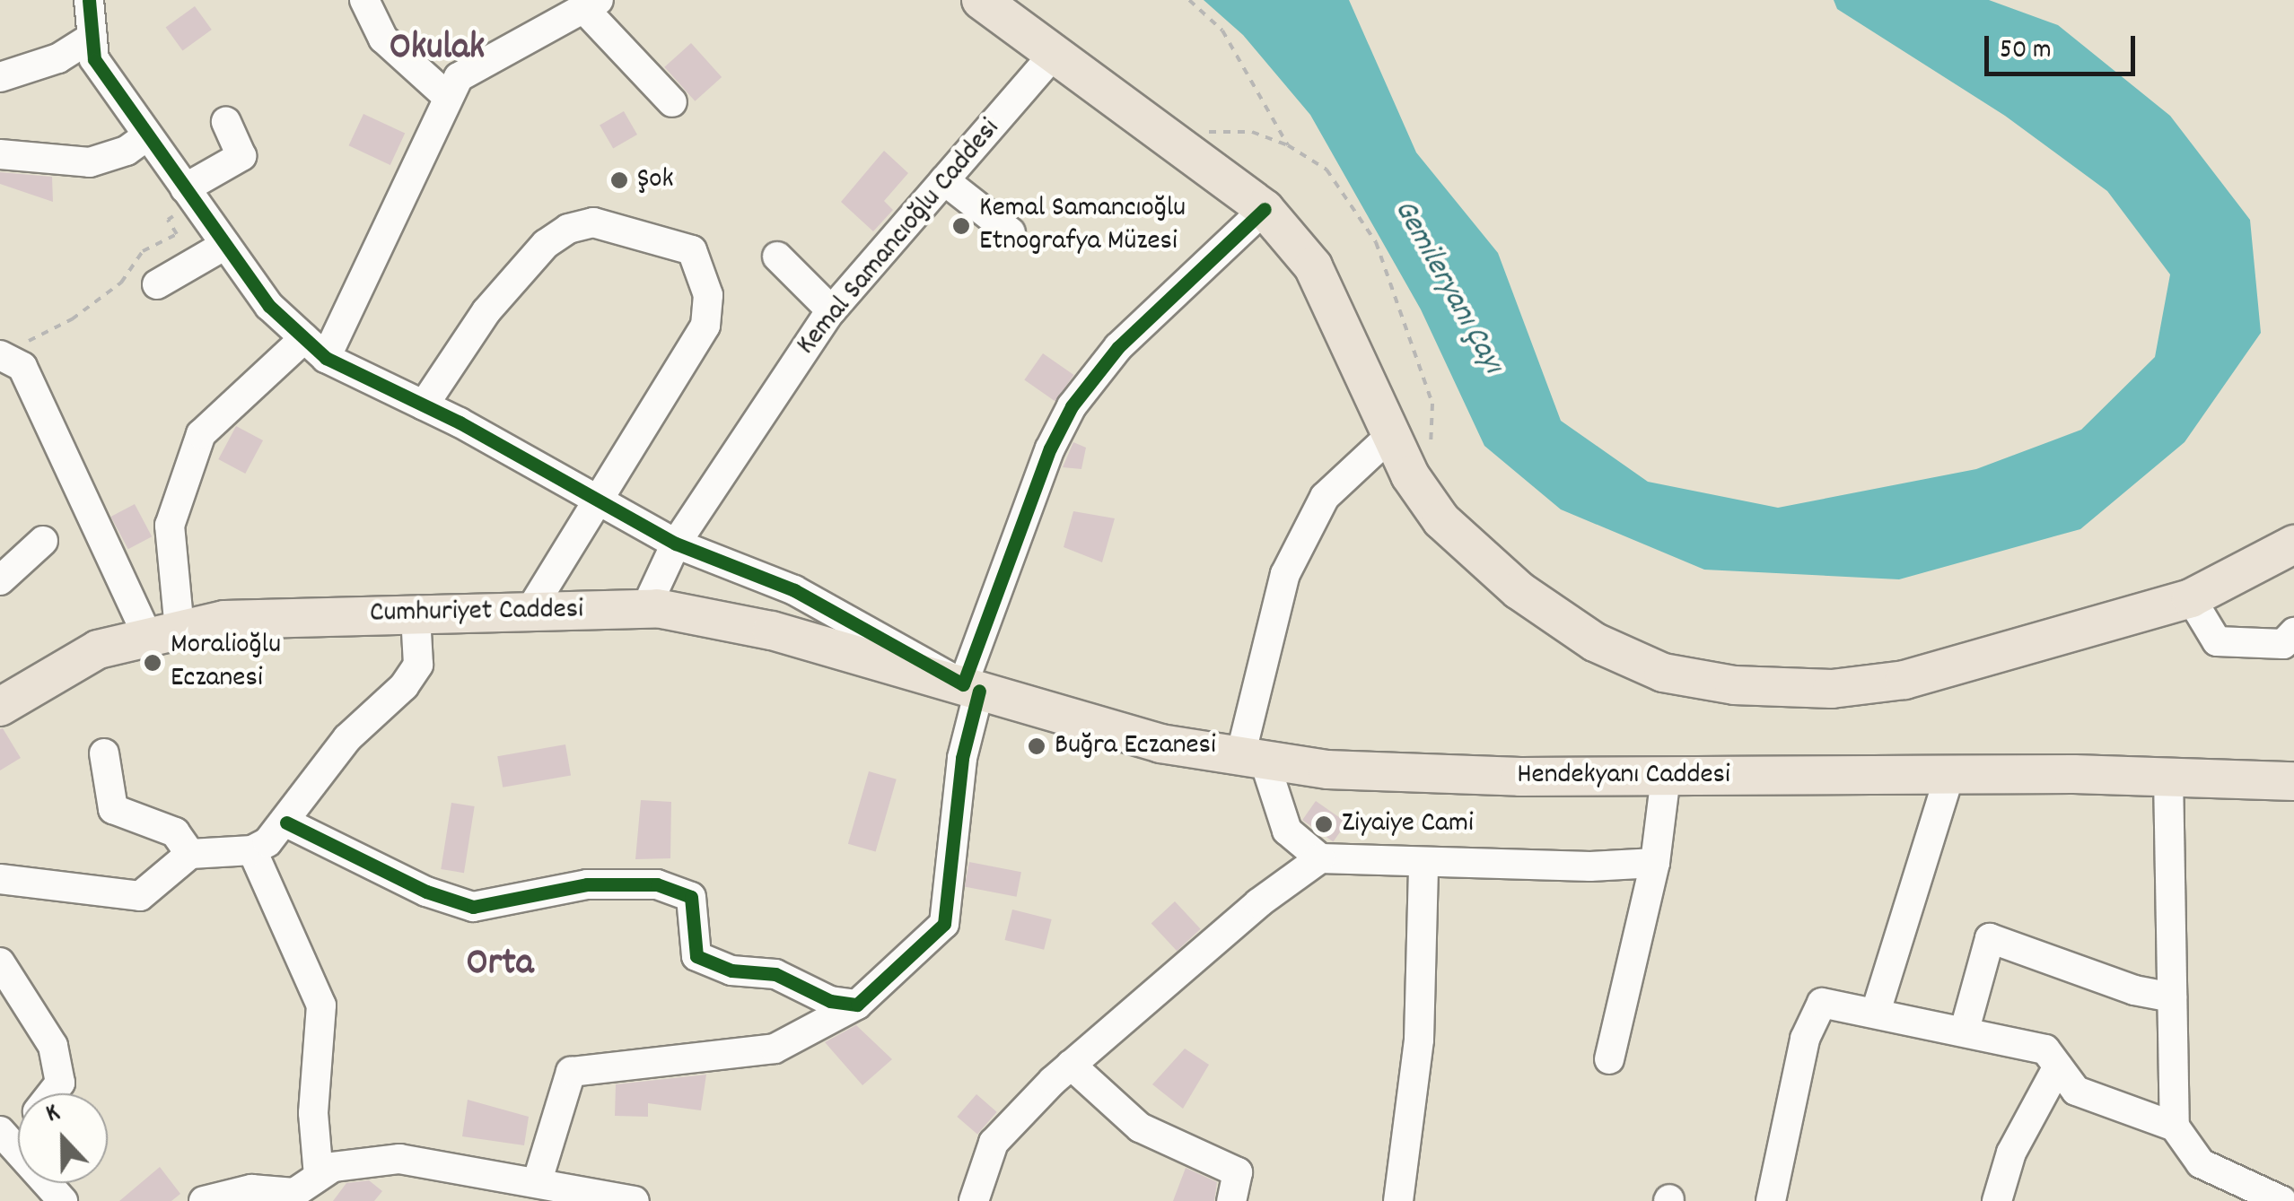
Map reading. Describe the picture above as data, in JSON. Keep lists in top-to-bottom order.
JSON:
{
  "streets": {
    "main road": ["Cumhuriyet Caddesi", "Hendekyanı Caddesi"],
    "street": ["Kemal Samancıoğlu Caddesi"]
  },
  "crossings": [
    ["Kemal Samancıoğlu Caddesi", "Cumhuriyet Caddesi"],
    ["Cumhuriyet Caddesi", "Hendekyanı Caddesi"]
  ],
  "districts": ["Okulak", "Orta"],
  "water": ["Gemileryanı Çayı"],
  "places": [
    "Şok",
    "Kemal Samancıoğlu Etnografya Müzesi",
    "Moralioğlu Eczanesi",
    "Buğra Eczanesi",
    "Ziyaiye Cami"
  ],
  "scale_bar": "50 m",
  "north": "top"
}
